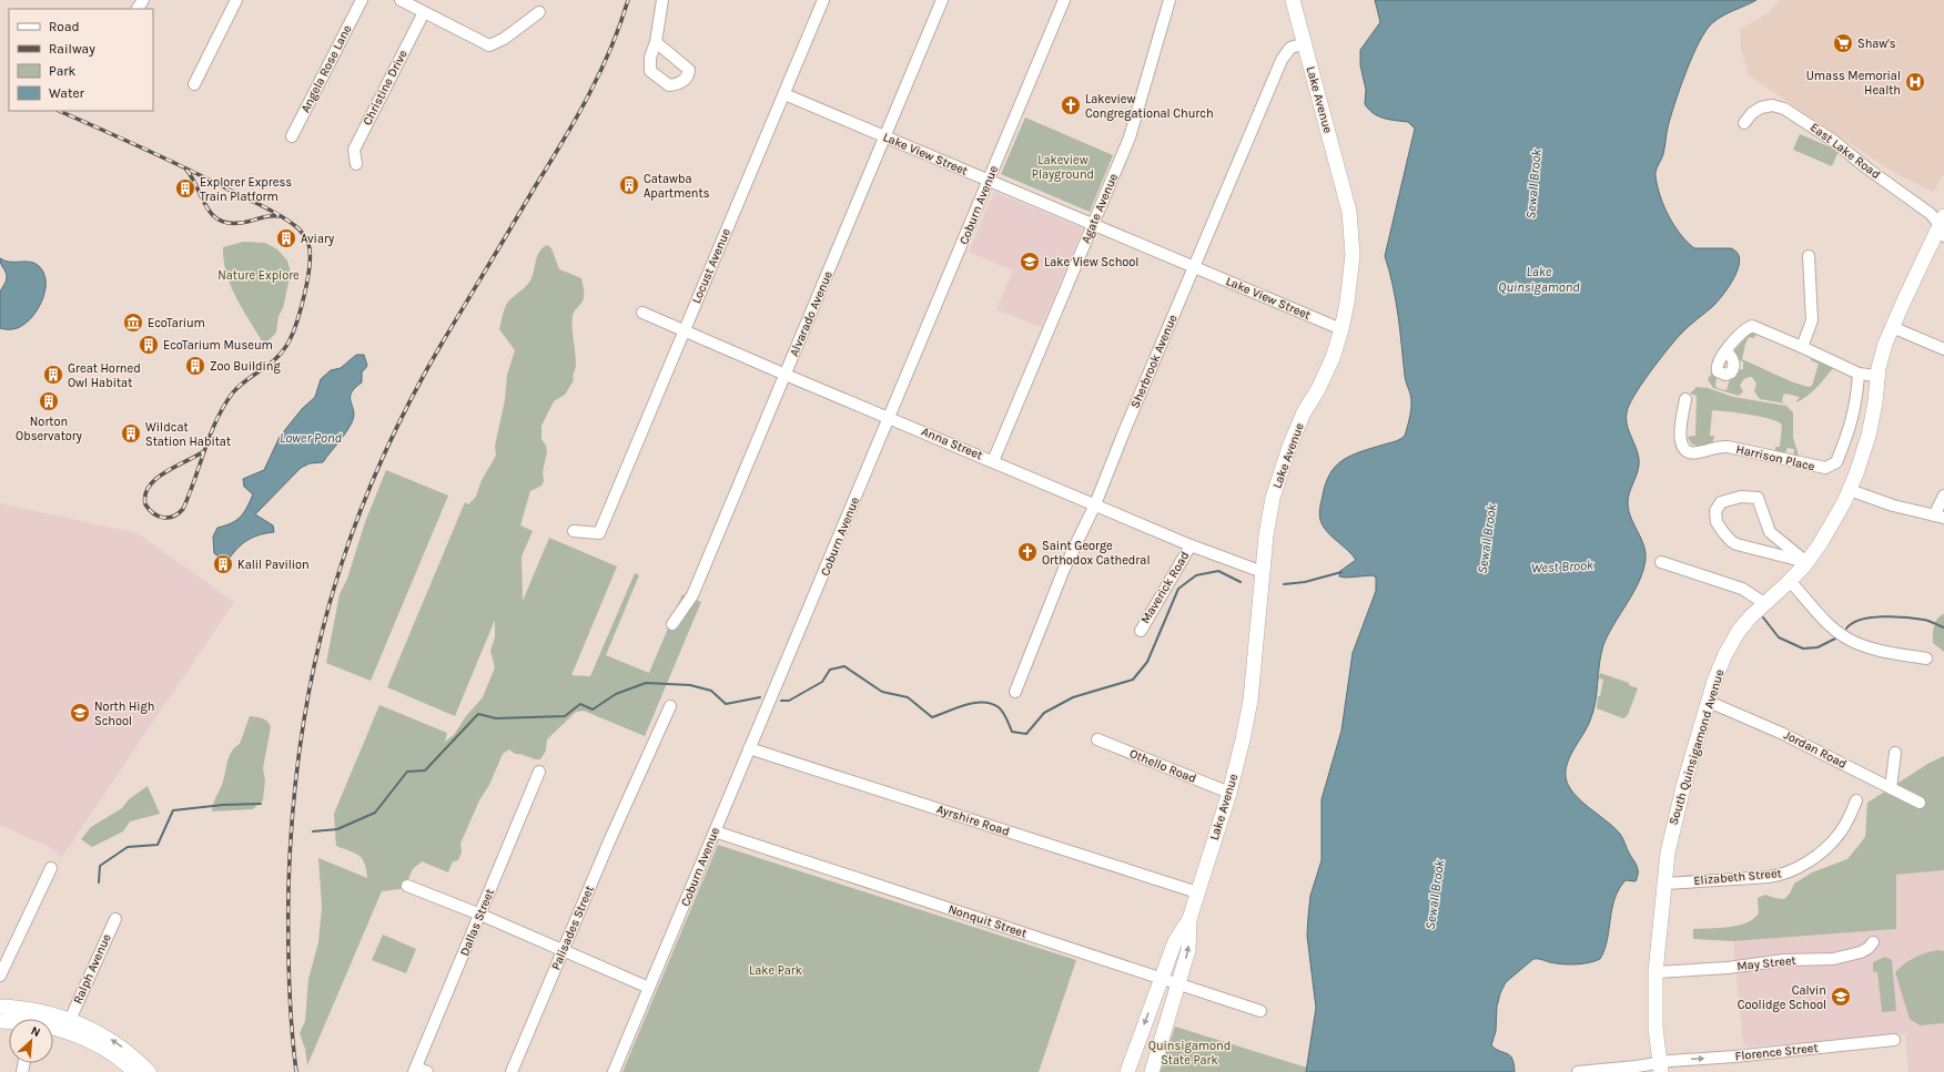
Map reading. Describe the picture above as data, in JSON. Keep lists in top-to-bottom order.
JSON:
{
  "streets": {
    "main road": ["Lake Avenue", "South Quinsigamond Avenue"],
    "street": [
      "Angela Rose Lane",
      "Christine Drive",
      "East Lake Road",
      "Lake View Street",
      "Coburn Avenue",
      "Agate Avenue",
      "Locust Avenue",
      "Alvarado Avenue",
      "Sherbrook Avenue",
      "Anna Street",
      "Harrison Place",
      "Maverick Road",
      "Jordan Road",
      "Othello Road",
      "Ayrshire Road",
      "Elizabeth Street",
      "Nonquit Street",
      "Dallas Street",
      "Palisades Street",
      "May Street",
      "Ralph Avenue",
      "Florence Street"
    ]
  },
  "crossings": [
    ["Lake Avenue", "Lake View Street"],
    ["Lake Avenue", "Sherbrook Avenue"],
    ["Lake Avenue", "Anna Street"],
    ["Lake Avenue", "Othello Road"],
    ["Lake Avenue", "Ayrshire Road"],
    ["Lake Avenue", "Nonquit Street"],
    ["East Lake Road", "South Quinsigamond Avenue"],
    ["Lake View Street", "Coburn Avenue"],
    ["Lake View Street", "Agate Avenue"],
    ["Lake View Street", "Locust Avenue"],
    ["Lake View Street", "Alvarado Avenue"],
    ["Lake View Street", "Sherbrook Avenue"],
    ["Coburn Avenue", "Anna Street"],
    ["Coburn Avenue", "Ayrshire Road"],
    ["Coburn Avenue", "Nonquit Street"],
    ["Agate Avenue", "Anna Street"],
    ["Locust Avenue", "Anna Street"],
    ["Alvarado Avenue", "Anna Street"],
    ["Sherbrook Avenue", "Anna Street"],
    ["Anna Street", "Maverick Road"],
    ["South Quinsigamond Avenue", "Jordan Road"],
    ["South Quinsigamond Avenue", "Elizabeth Street"],
    ["South Quinsigamond Avenue", "May Street"],
    ["South Quinsigamond Avenue", "Florence Street"]
  ],
  "one_way": ["Florence Street"],
  "water": [
    "Sewall Brook",
    "Lake Quinsigamond",
    "Lower Pond",
    "West Brook"
  ],
  "parks": [
    "Lakeview Playground",
    "Nature Explore",
    "Lake Park",
    "Quinsigamond State Park"
  ],
  "places": {
    "supermarket": ["Shaw's"],
    "hospital": ["Umass Memorial Health"],
    "church": ["Lakeview Congregational Church", "Saint George Orthodox Cathedral"],
    "building": [
      "Catawba Apartments",
      "Explorer Express Train Platform",
      "Aviary",
      "EcoTarium Museum",
      "Zoo Building",
      "Great Horned Owl Habitat",
      "Norton Observatory",
      "Wildcat Station Habitat",
      "Kalil Pavilion"
    ],
    "school or university": ["Lake View School", "North High School", "Calvin Coolidge School"],
    "museum": ["EcoTarium"]
  },
  "legend": [
    "Road",
    "Railway",
    "Park",
    "Water"
  ],
  "north": "top right"
}
